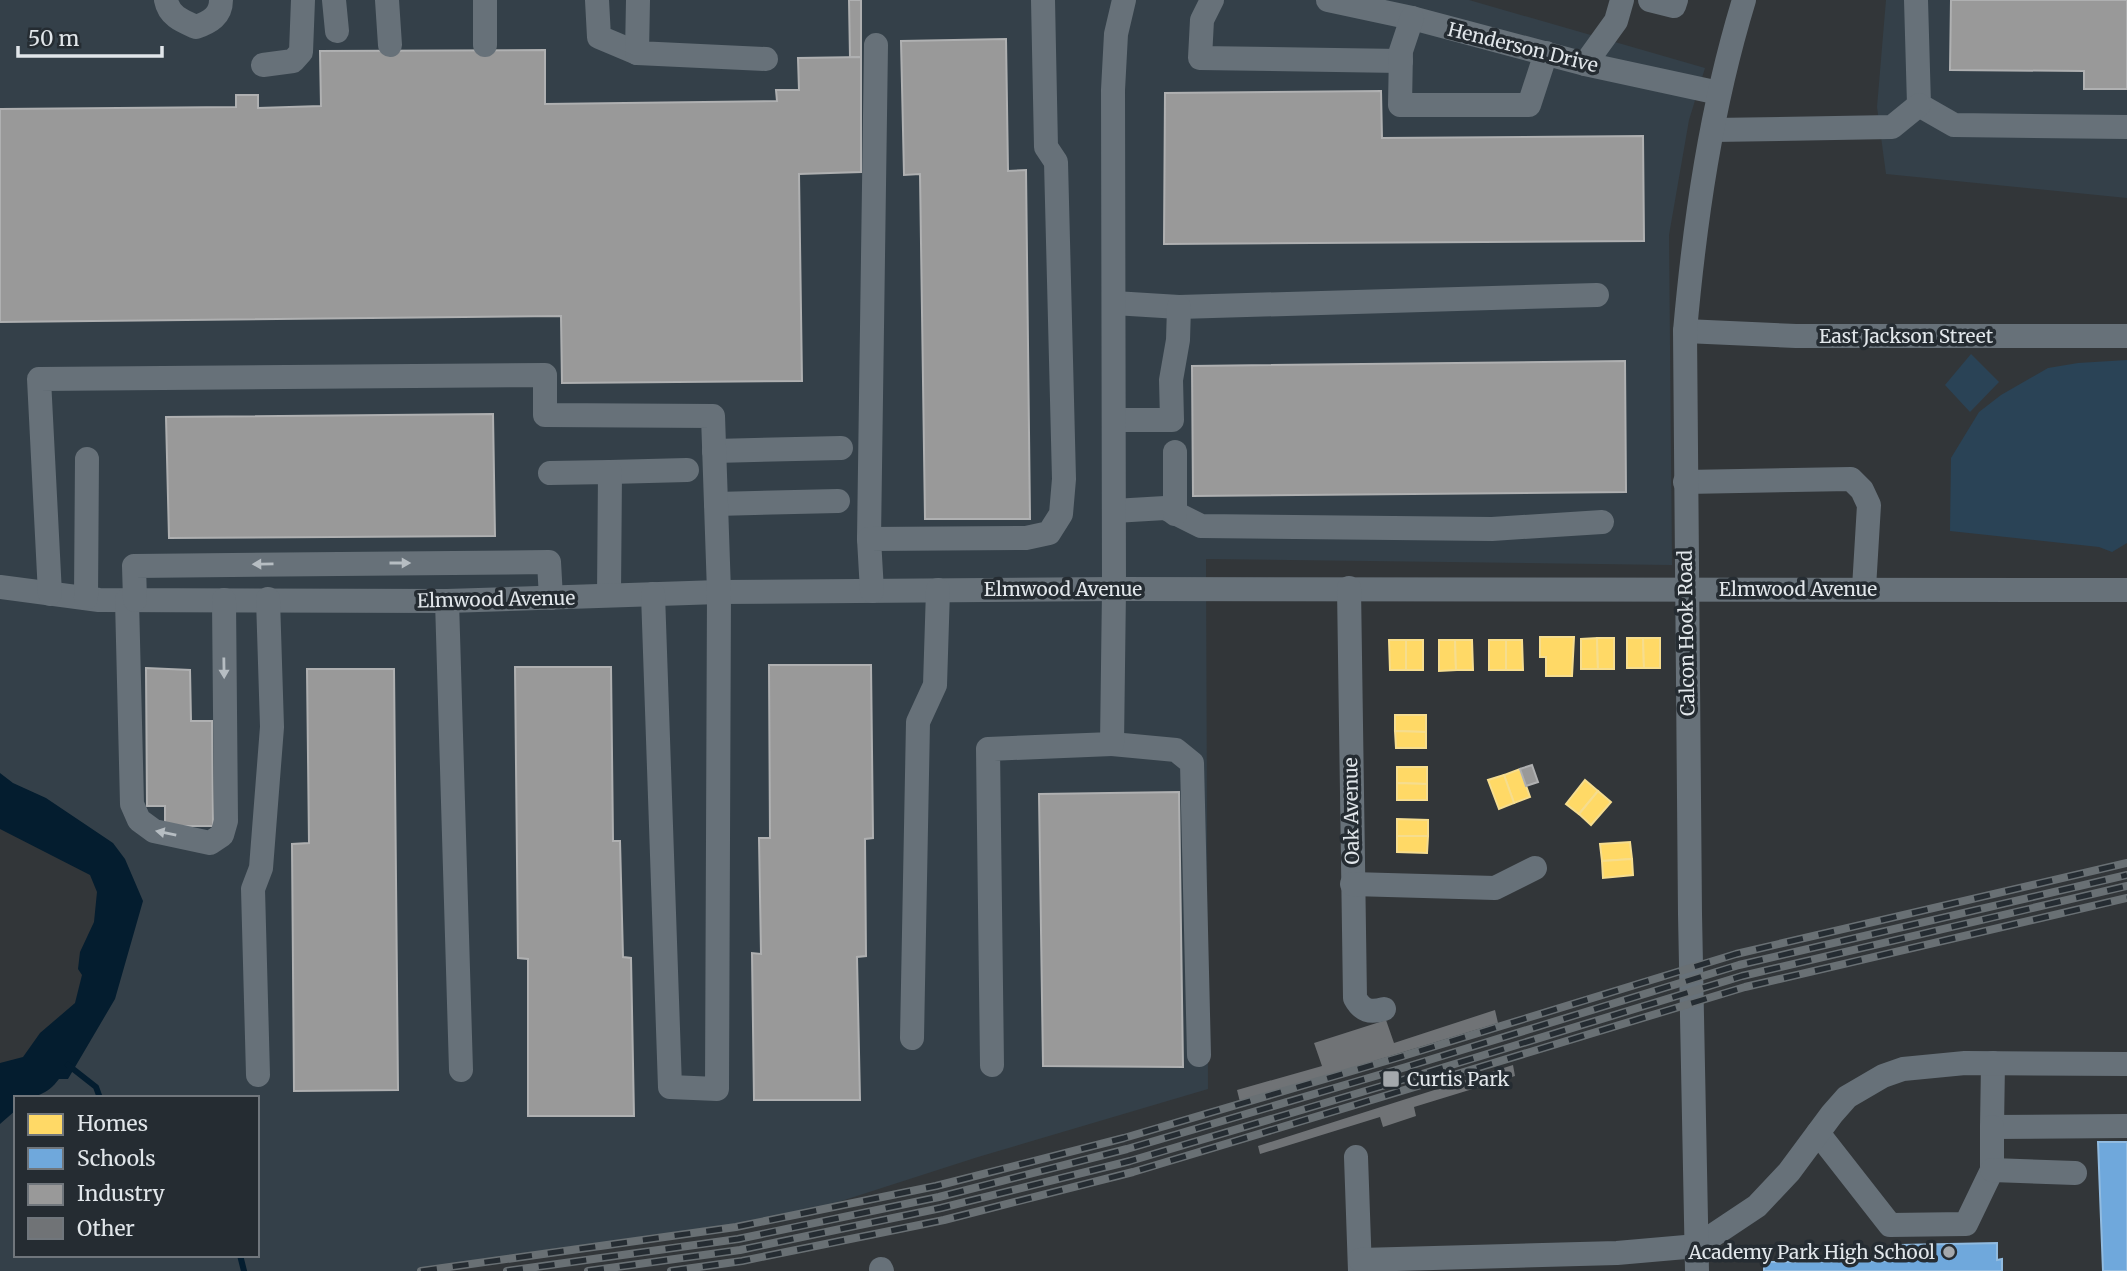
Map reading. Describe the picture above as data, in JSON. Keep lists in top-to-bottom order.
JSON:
{
  "streets": {
    "street": [
      "Henderson Drive",
      "East Jackson Street",
      "Elmwood Avenue",
      "Calcon Hook Road",
      "Oak Avenue"
    ]
  },
  "crossings": [
    ["Henderson Drive", "Calcon Hook Road"],
    ["East Jackson Street", "Calcon Hook Road"],
    ["Elmwood Avenue", "Calcon Hook Road"],
    ["Elmwood Avenue", "Oak Avenue"]
  ],
  "places": {
    "transit": ["Curtis Park"],
    "other": ["Academy Park High School"]
  },
  "legend": [
    "Homes",
    "Schools",
    "Industry",
    "Other"
  ],
  "scale_bar": "50 m"
}
